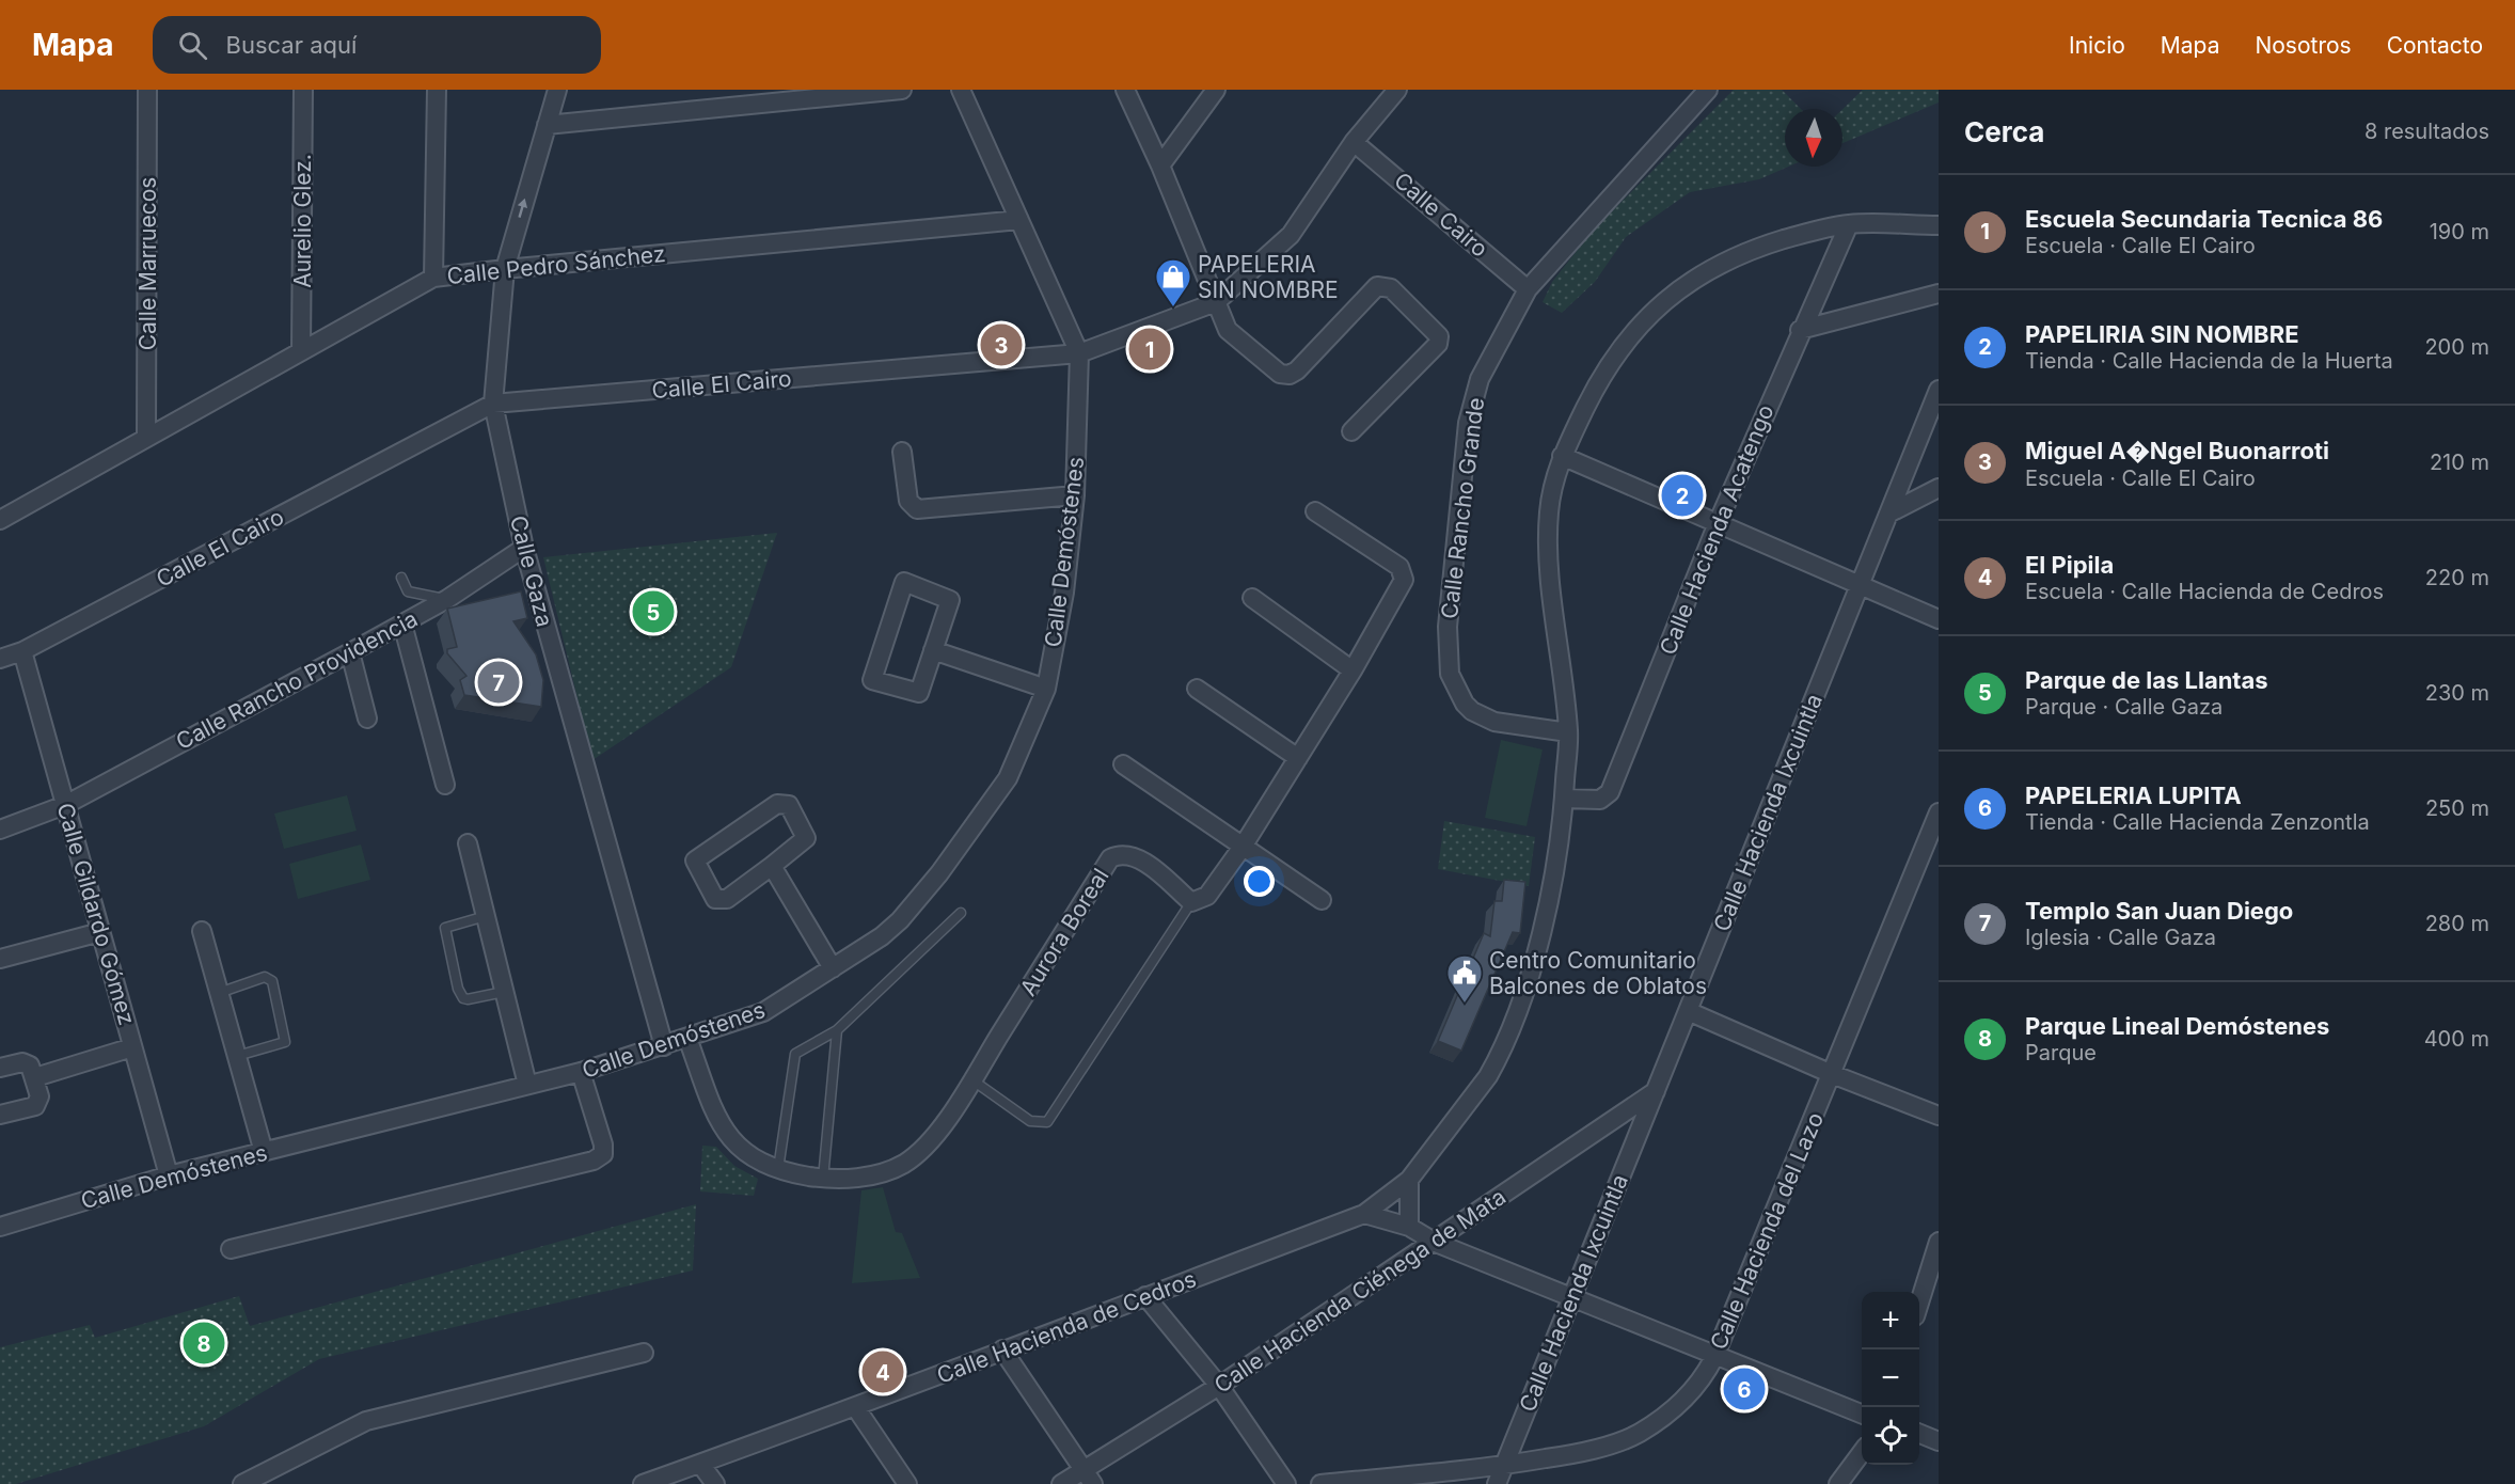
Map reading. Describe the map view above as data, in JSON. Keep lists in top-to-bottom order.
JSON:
{
  "streets": {
    "street": [
      "Calle Cairo",
      "Aurelio Glez.",
      "Calle Marruecos",
      "Calle Pedro Sánchez",
      "Calle El Cairo",
      "Calle Rancho Grande",
      "Calle Hacienda Acatengo",
      "Calle Demóstenes",
      "Calle Gaza",
      "Calle Rancho Providencia",
      "Calle Hacienda Ixcuintla",
      "Calle Gildardo Gómez",
      "Aurora Boreal",
      "Calle Hacienda del Lazo",
      "Calle Hacienda Ciénega de Mata",
      "Calle Hacienda de Cedros"
    ]
  },
  "crossings": [
    ["Calle Cairo", "Calle El Cairo"],
    ["Calle Cairo", "Calle Rancho Grande"],
    ["Aurelio Glez.", "Calle Pedro Sánchez"],
    ["Calle Marruecos", "Calle Pedro Sánchez"],
    ["Calle Pedro Sánchez", "Calle Demóstenes"],
    ["Calle Pedro Sánchez", "Calle Gaza"],
    ["Calle El Cairo", "Calle Demóstenes"],
    ["Calle El Cairo", "Calle Gaza"],
    ["Calle El Cairo", "Calle Gildardo Gómez"],
    ["Calle Rancho Grande", "Calle Hacienda de Cedros"],
    ["Calle Hacienda Acatengo", "Calle Hacienda de Cedros"],
    ["Calle Demóstenes", "Calle Gaza"],
    ["Calle Demóstenes", "Calle Gildardo Gómez"],
    ["Calle Demóstenes", "Aurora Boreal"],
    ["Calle Gaza", "Calle Rancho Providencia"],
    ["Calle Rancho Providencia", "Calle Gildardo Gómez"],
    ["Calle Hacienda Ixcuintla", "Calle Hacienda del Lazo"],
    ["Calle Hacienda Ixcuintla", "Calle Hacienda Ciénega de Mata"]
  ],
  "places": {
    "shop": ["PAPELERIA SIN NOMBRE"],
    "public building": ["Centro Comunitario Balcones de Oblatos"]
  },
  "north": "bottom",
  "page": {
    "header": "Mapa",
    "search": "Buscar aquí",
    "nav": [
      "Inicio",
      "Mapa",
      "Nosotros",
      "Contacto"
    ],
    "heading": ["Cerca", "8 resultados"],
    "list": [
      {
        "mark": "1",
        "name": "Escuela Secundaria Tecnica 86",
        "note": "Escuela · Calle El Cairo",
        "value": "190 m"
      },
      {
        "mark": "2",
        "name": "PAPELIRIA SIN NOMBRE",
        "note": "Tienda · Calle Hacienda de la Huerta",
        "value": "200 m"
      },
      {
        "mark": "3",
        "name": "Miguel A�Ngel Buonarroti",
        "note": "Escuela · Calle El Cairo",
        "value": "210 m"
      },
      {
        "mark": "4",
        "name": "El Pipila",
        "note": "Escuela · Calle Hacienda de Cedros",
        "value": "220 m"
      },
      {
        "mark": "5",
        "name": "Parque de las Llantas",
        "note": "Parque · Calle Gaza",
        "value": "230 m"
      },
      {
        "mark": "6",
        "name": "PAPELERIA LUPITA",
        "note": "Tienda · Calle Hacienda Zenzontla",
        "value": "250 m"
      },
      {
        "mark": "7",
        "name": "Templo San Juan Diego",
        "note": "Iglesia · Calle Gaza",
        "value": "280 m"
      },
      {
        "mark": "8",
        "name": "Parque Lineal Demóstenes",
        "note": "Parque",
        "value": "400 m"
      }
    ],
    "pins": [
      "3",
      "1",
      "2",
      "5",
      "7",
      "8",
      "4",
      "6"
    ],
    "map_buttons": ["+", "−"]
  }
}
